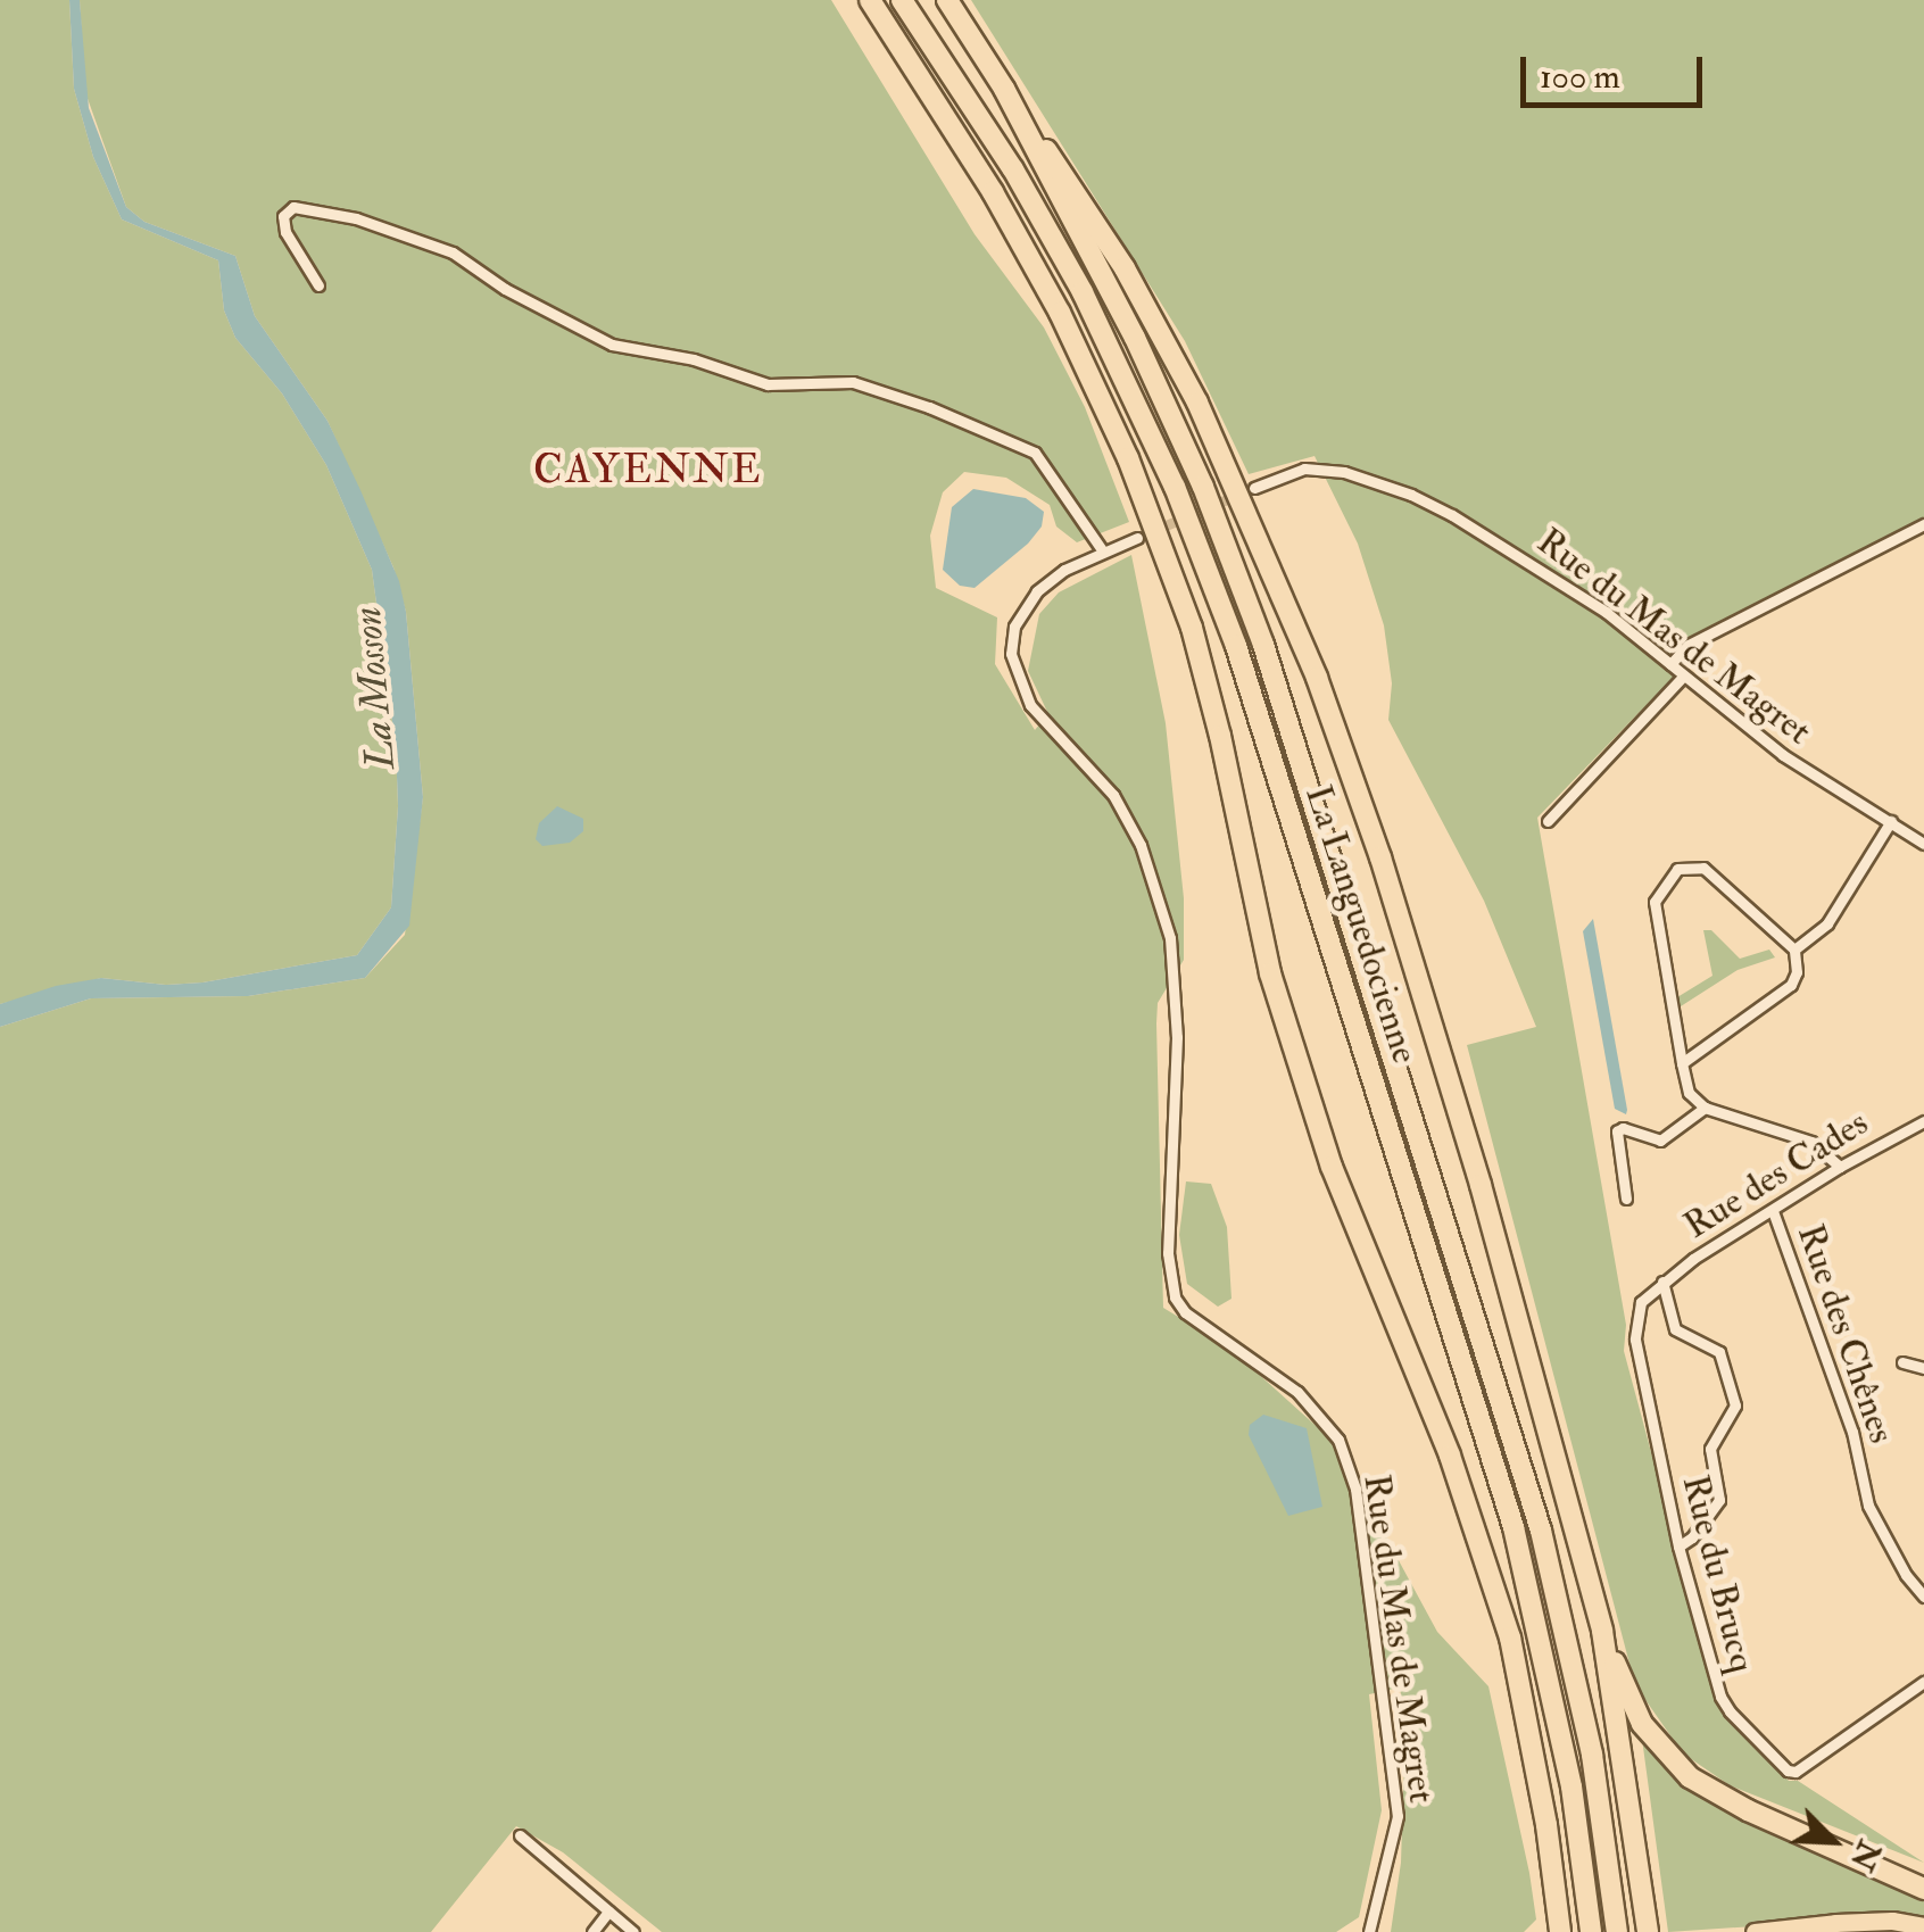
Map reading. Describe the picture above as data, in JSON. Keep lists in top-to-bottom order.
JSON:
{
  "streets": {
    "highway": ["La Languedocienne"],
    "street": [
      "Rue du Mas de Magret",
      "Rue des Cades",
      "Rue des Chênes",
      "Rue du Brucq"
    ]
  },
  "crossings": [
    ["Rue des Cades", "Rue des Chênes"],
    ["Rue des Cades", "Rue du Brucq"]
  ],
  "districts": ["CAYENNE"],
  "water": ["La Mosson"],
  "scale_bar": "100 m",
  "north": "bottom right"
}
